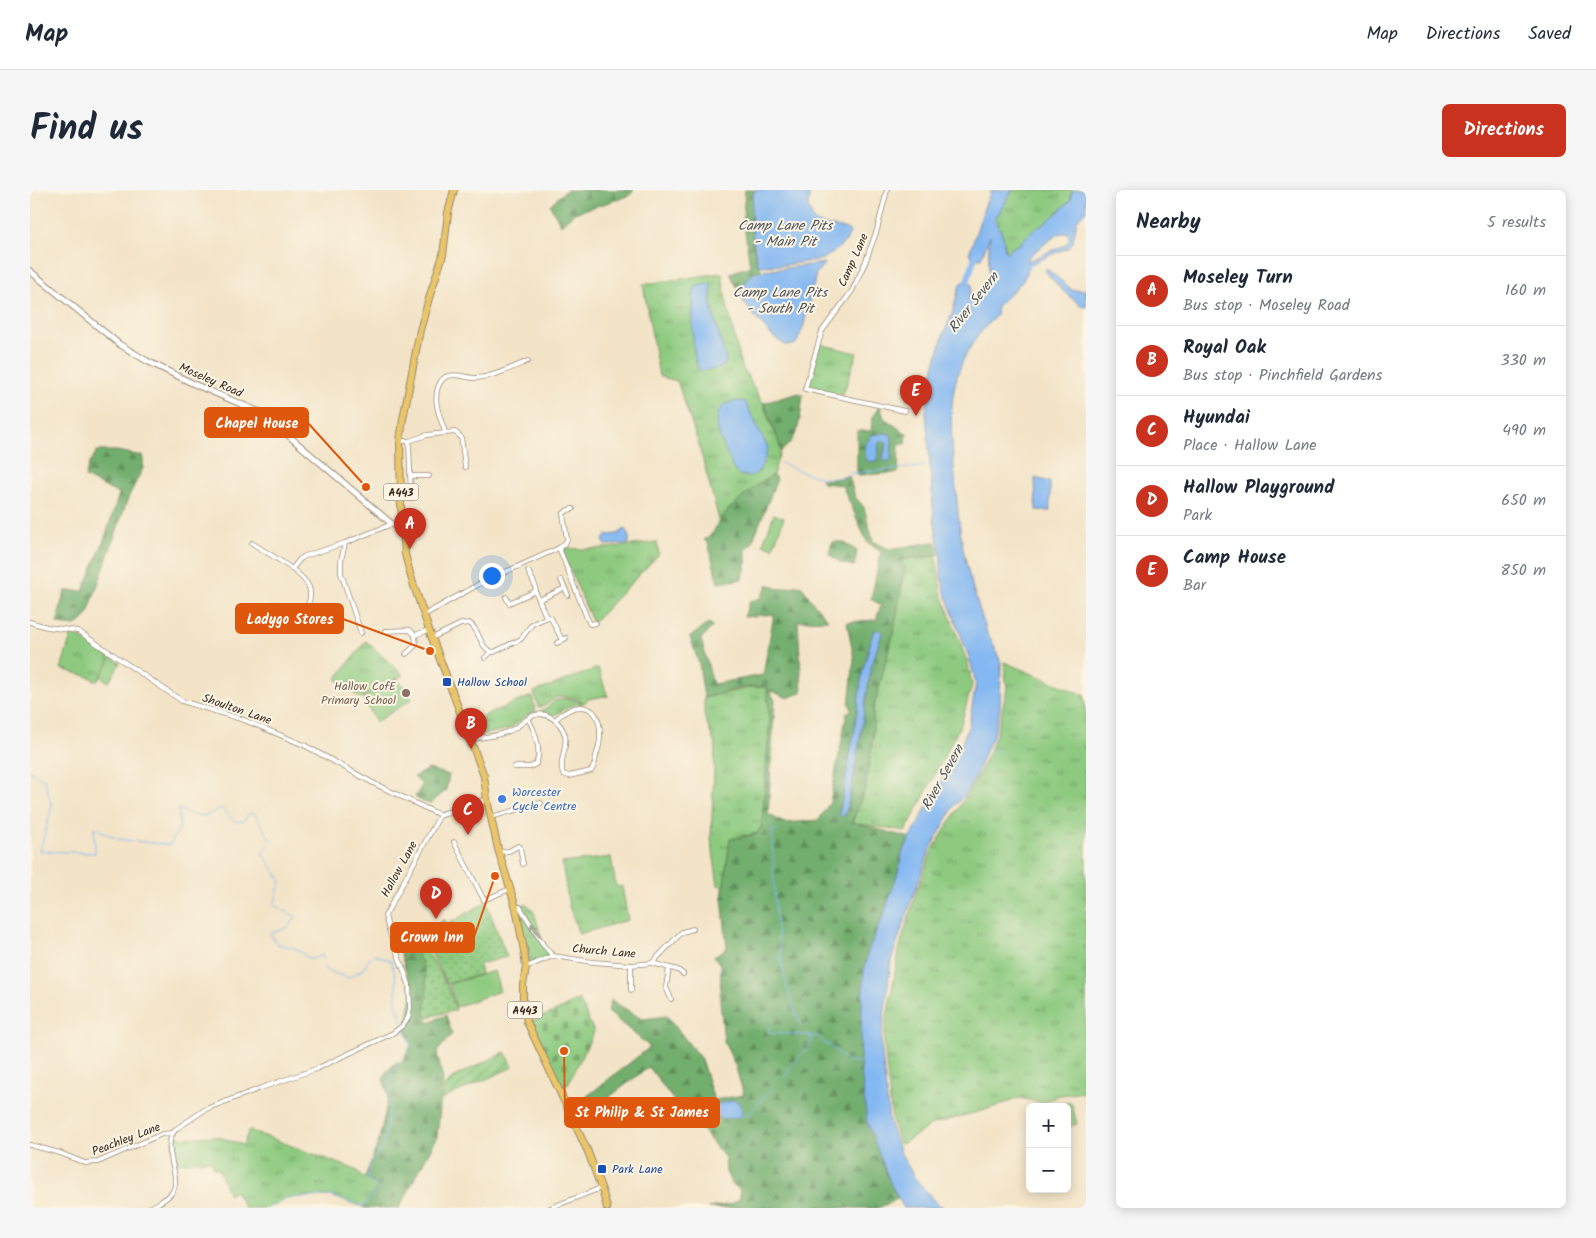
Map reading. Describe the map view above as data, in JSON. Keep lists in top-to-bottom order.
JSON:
{
  "streets": {
    "main road": ["A443"],
    "street": [
      "Camp Lane",
      "Moseley Road",
      "Shoulton Lane",
      "Hallow Lane",
      "Church Lane",
      "Peachley Lane"
    ]
  },
  "crossings": [
    ["Moseley Road", "A443"],
    ["A443", "Church Lane"],
    ["Shoulton Lane", "Hallow Lane"],
    ["Hallow Lane", "Peachley Lane"]
  ],
  "water": ["Camp Lane Pits - Main Pit", "Camp Lane Pits - South Pit", "River Severn"],
  "places": {
    "other": [
      "Chapel House",
      "Ladygo Stores",
      "Hallow CofE Primary School",
      "Worcester Cycle Centre",
      "Crown Inn",
      "St Philip & St James"
    ],
    "transit": ["Hallow School", "Park Lane"]
  },
  "page": {
    "header": "Map",
    "nav": ["Map", "Directions", "Saved"],
    "title": "Find us",
    "buttons": "Directions",
    "heading": ["Nearby", "5 results"],
    "list": [
      {
        "mark": "A",
        "name": "Moseley Turn",
        "note": "Bus stop · Moseley Road",
        "value": "160 m"
      },
      {
        "mark": "B",
        "name": "Royal Oak",
        "note": "Bus stop · Pinchfield Gardens",
        "value": "330 m"
      },
      {
        "mark": "C",
        "name": "Hyundai",
        "note": "Place · Hallow Lane",
        "value": "490 m"
      },
      {
        "mark": "D",
        "name": "Hallow Playground",
        "note": "Park",
        "value": "650 m"
      },
      {
        "mark": "E",
        "name": "Camp House",
        "note": "Bar",
        "value": "850 m"
      }
    ],
    "pins": [
      "E",
      "A",
      "B",
      "C",
      "D"
    ],
    "map_buttons": ["+", "−"]
  }
}
